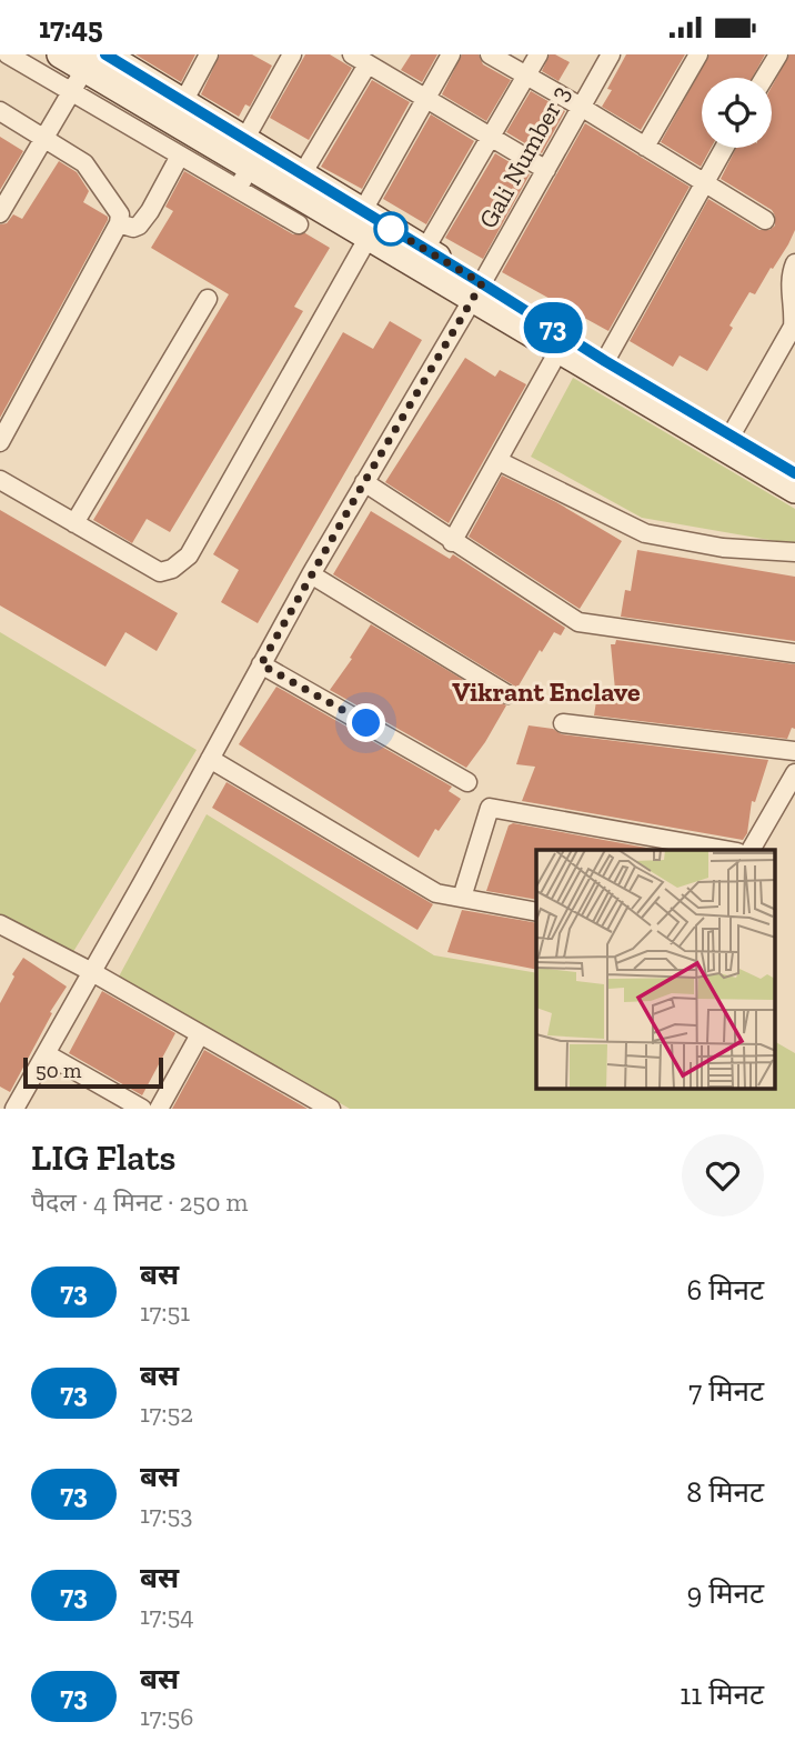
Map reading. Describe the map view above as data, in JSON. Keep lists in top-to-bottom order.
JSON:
{
  "streets": {
    "street": ["Gali Number 3"]
  },
  "districts": ["Vikrant Enclave"],
  "lines": ["bus line 73"],
  "scale_bar": "50 m",
  "page": {
    "status": "17:45",
    "on_map": "73",
    "scale": "50 m",
    "heading": ["LIG Flats", "पैदल · 4 मिनट · 250 m"],
    "list": [
      {
        "mark": "73",
        "name": "बस",
        "note": "17:51",
        "value": "6 मिनट"
      },
      {
        "mark": "73",
        "name": "बस",
        "note": "17:52",
        "value": "7 मिनट"
      },
      {
        "mark": "73",
        "name": "बस",
        "note": "17:53",
        "value": "8 मिनट"
      },
      {
        "mark": "73",
        "name": "बस",
        "note": "17:54",
        "value": "9 मिनट"
      },
      {
        "mark": "73",
        "name": "बस",
        "note": "17:56",
        "value": "11 मिनट"
      }
    ]
  }
}
